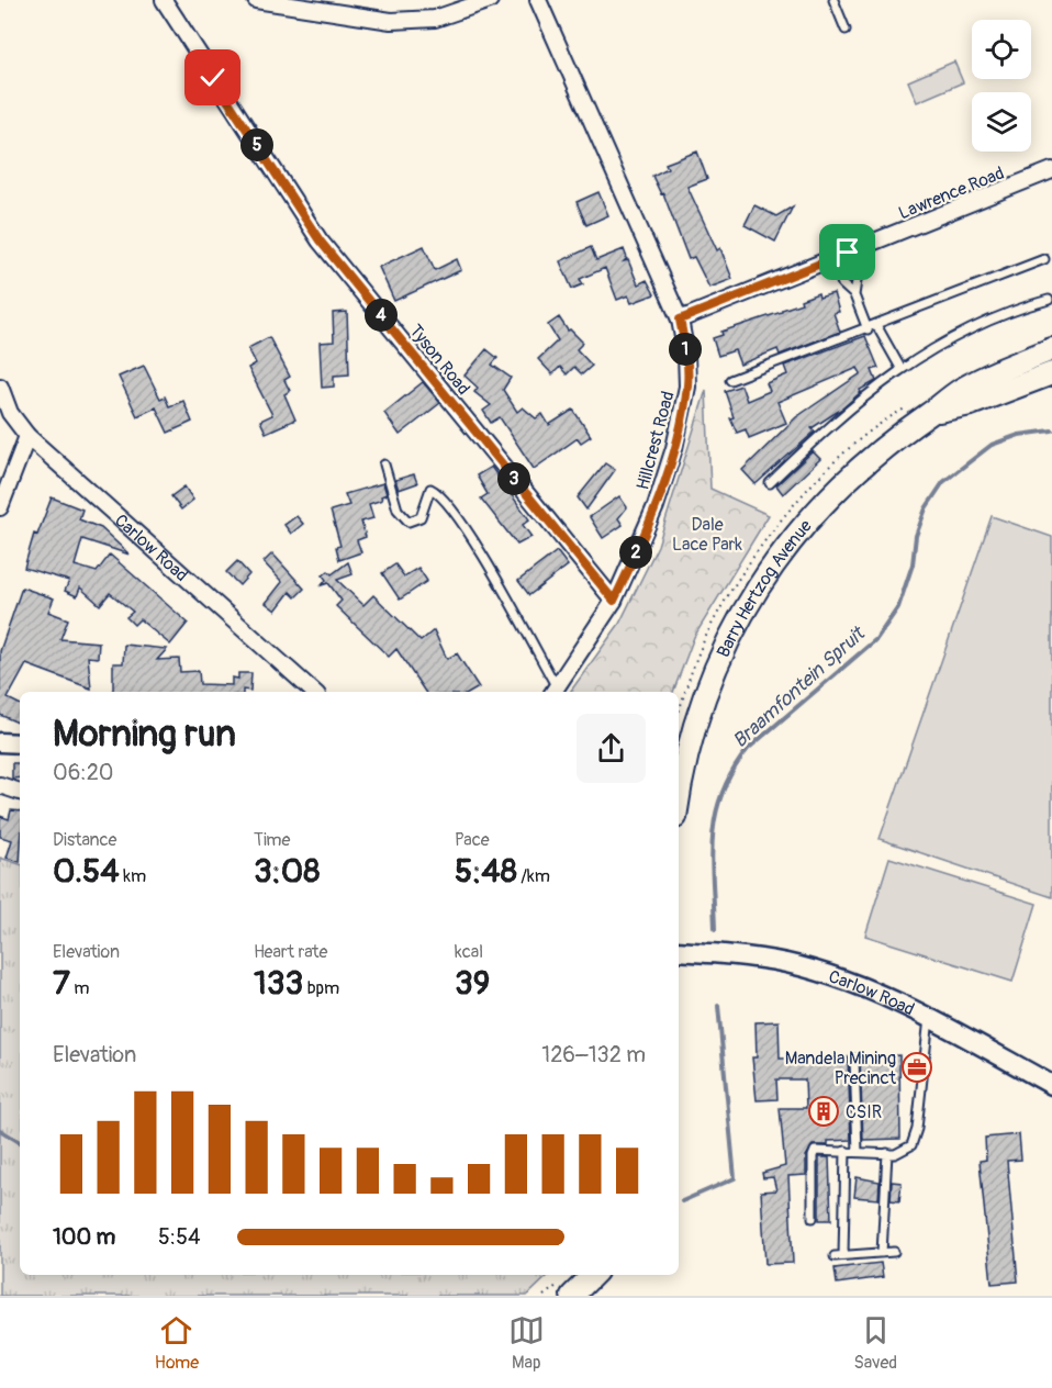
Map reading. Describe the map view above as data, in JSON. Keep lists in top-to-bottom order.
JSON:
{
  "streets": {
    "main road": ["Barry Hertzog Avenue"],
    "street": [
      "Lawrence Road",
      "Tyson Road",
      "Hillcrest Road",
      "Carlow Road"
    ]
  },
  "crossings": [
    ["Lawrence Road", "Hillcrest Road"],
    ["Tyson Road", "Hillcrest Road"]
  ],
  "water": ["Braamfontein Spruit"],
  "parks": ["Dale Lace Park"],
  "places": {
    "office": ["Mandela Mining Precinct"],
    "building": ["CSIR"]
  },
  "page": {
    "pins": [
      "5",
      "4",
      "1",
      "3",
      "2"
    ],
    "heading": ["Morning run", "06:20"],
    "stats": [
      ["Distance", "0.54 km"],
      ["Time", "3:08"],
      ["Pace", "5:48 /km"],
      ["Elevation", "7 m"],
      ["Heart rate", "133 bpm"],
      ["kcal", "39"]
    ],
    "chart": ["Elevation", "126–132 m"],
    "list": [
      {
        "name": "100 m",
        "note": "5:54"
      }
    ],
    "tabs": ["Home", "Map", "Saved"]
  }
}
